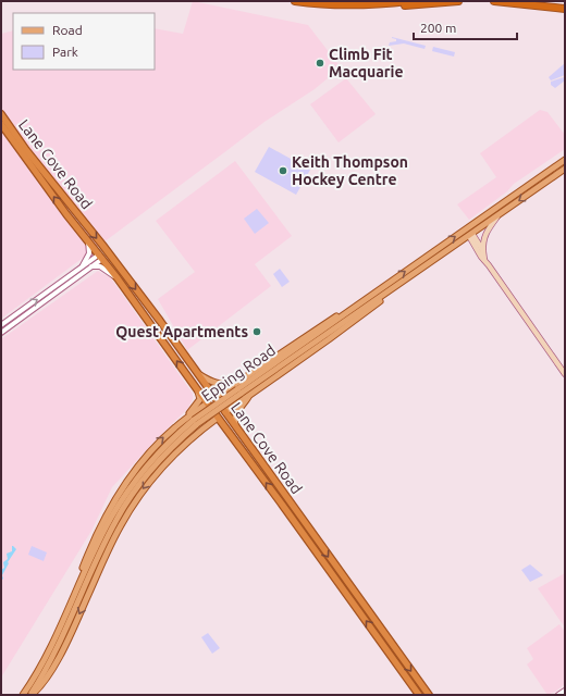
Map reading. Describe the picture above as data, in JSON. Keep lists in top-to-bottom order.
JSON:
{
  "streets": {
    "highway": ["Lane Cove Road", "Epping Road"]
  },
  "crossings": [
    ["Lane Cove Road", "Epping Road"]
  ],
  "places": ["Climb Fit Macquarie", "Keith Thompson Hockey Centre", "Quest Apartments"],
  "legend": ["Road", "Park"],
  "scale_bar": "200 m"
}
